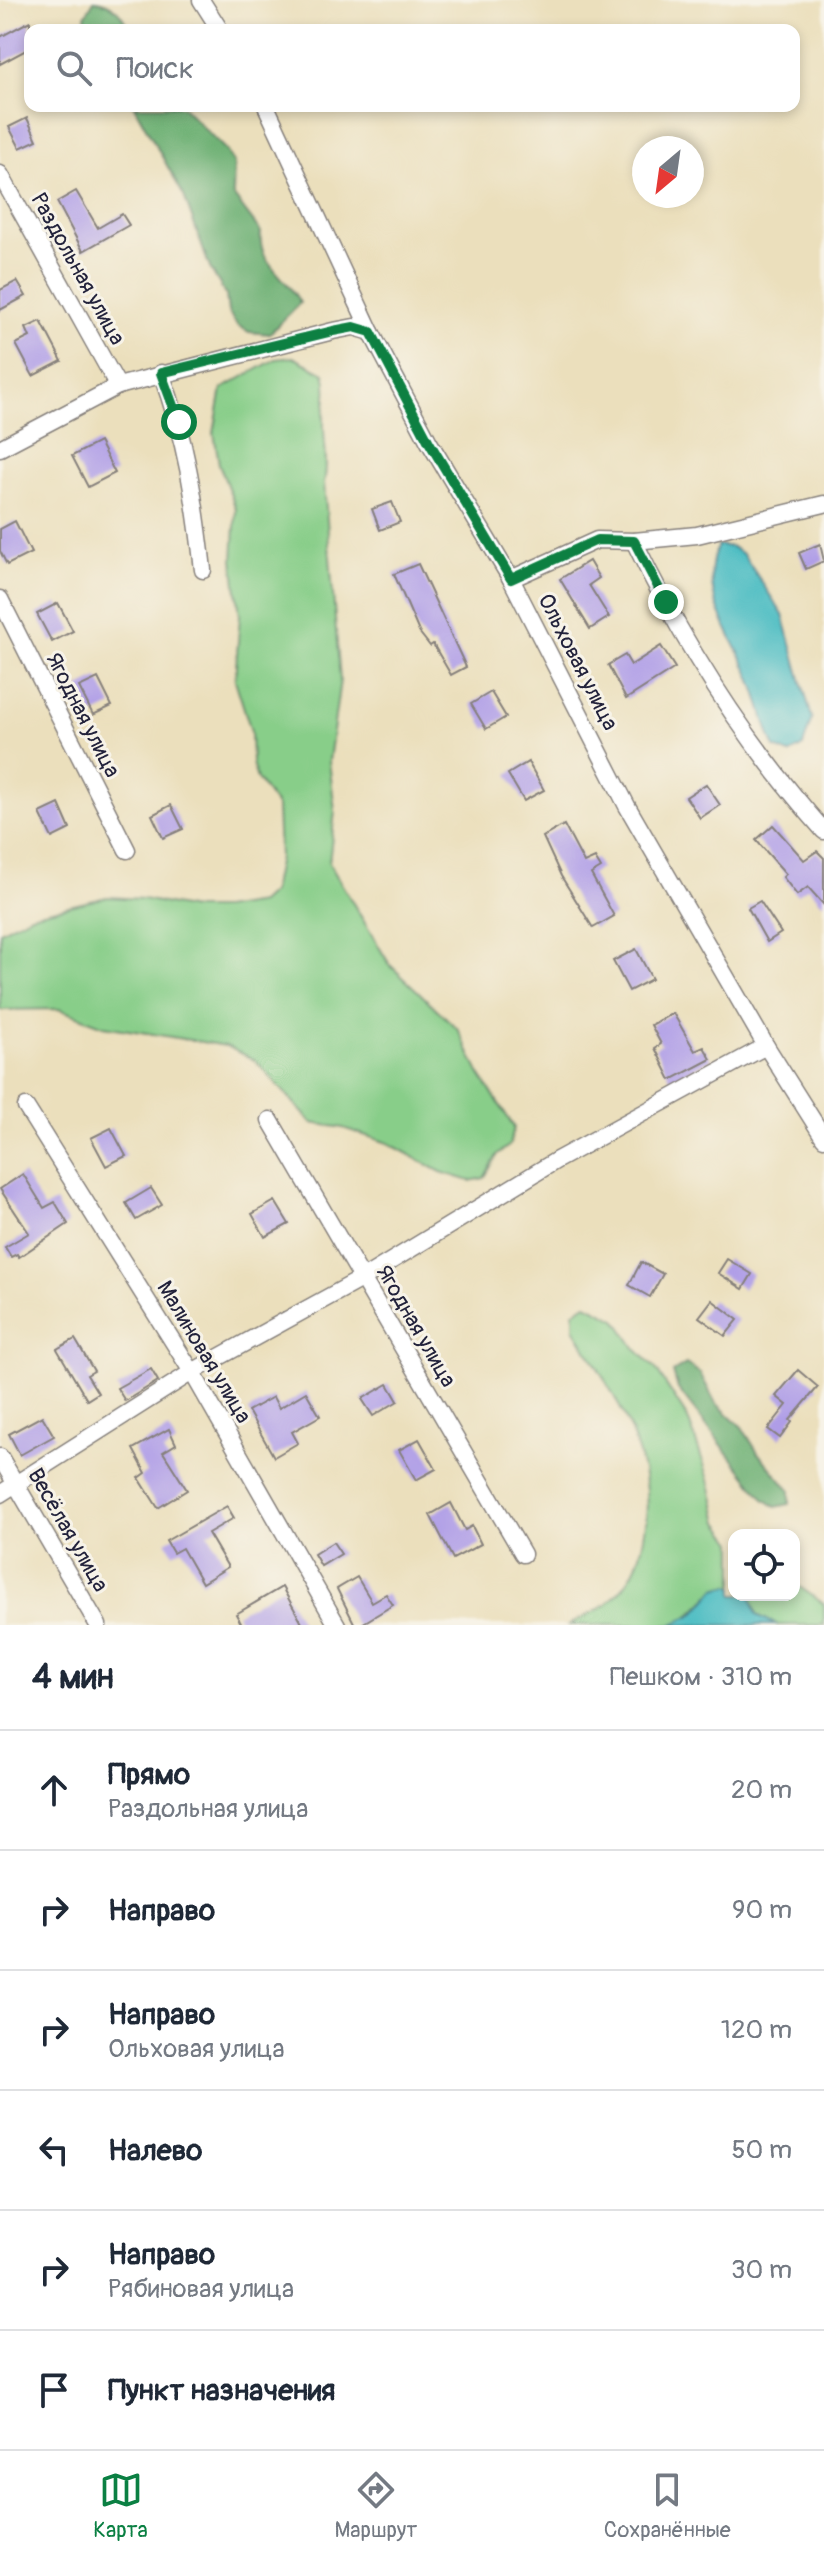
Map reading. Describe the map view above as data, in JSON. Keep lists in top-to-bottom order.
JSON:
{
  "streets": {
    "street": [
      "Раздольная улица",
      "Ольховая улица",
      "Ягодная улица",
      "Малиновая улица",
      "Весёлая улица"
    ]
  },
  "north": "bottom left",
  "page": {
    "search": "Поиск",
    "heading": ["4 мин", "Пешком · 310 m"],
    "list": [
      ["Прямо", "Раздольная улица", "20 m"],
      ["Направо", "90 m"],
      ["Направо", "Ольховая улица", "120 m"],
      ["Налево", "50 m"],
      ["Направо", "Рябиновая улица", "30 m"],
      "Пункт назначения"
    ],
    "nav": ["Карта", "Маршрут", "Сохранённые"]
  }
}
